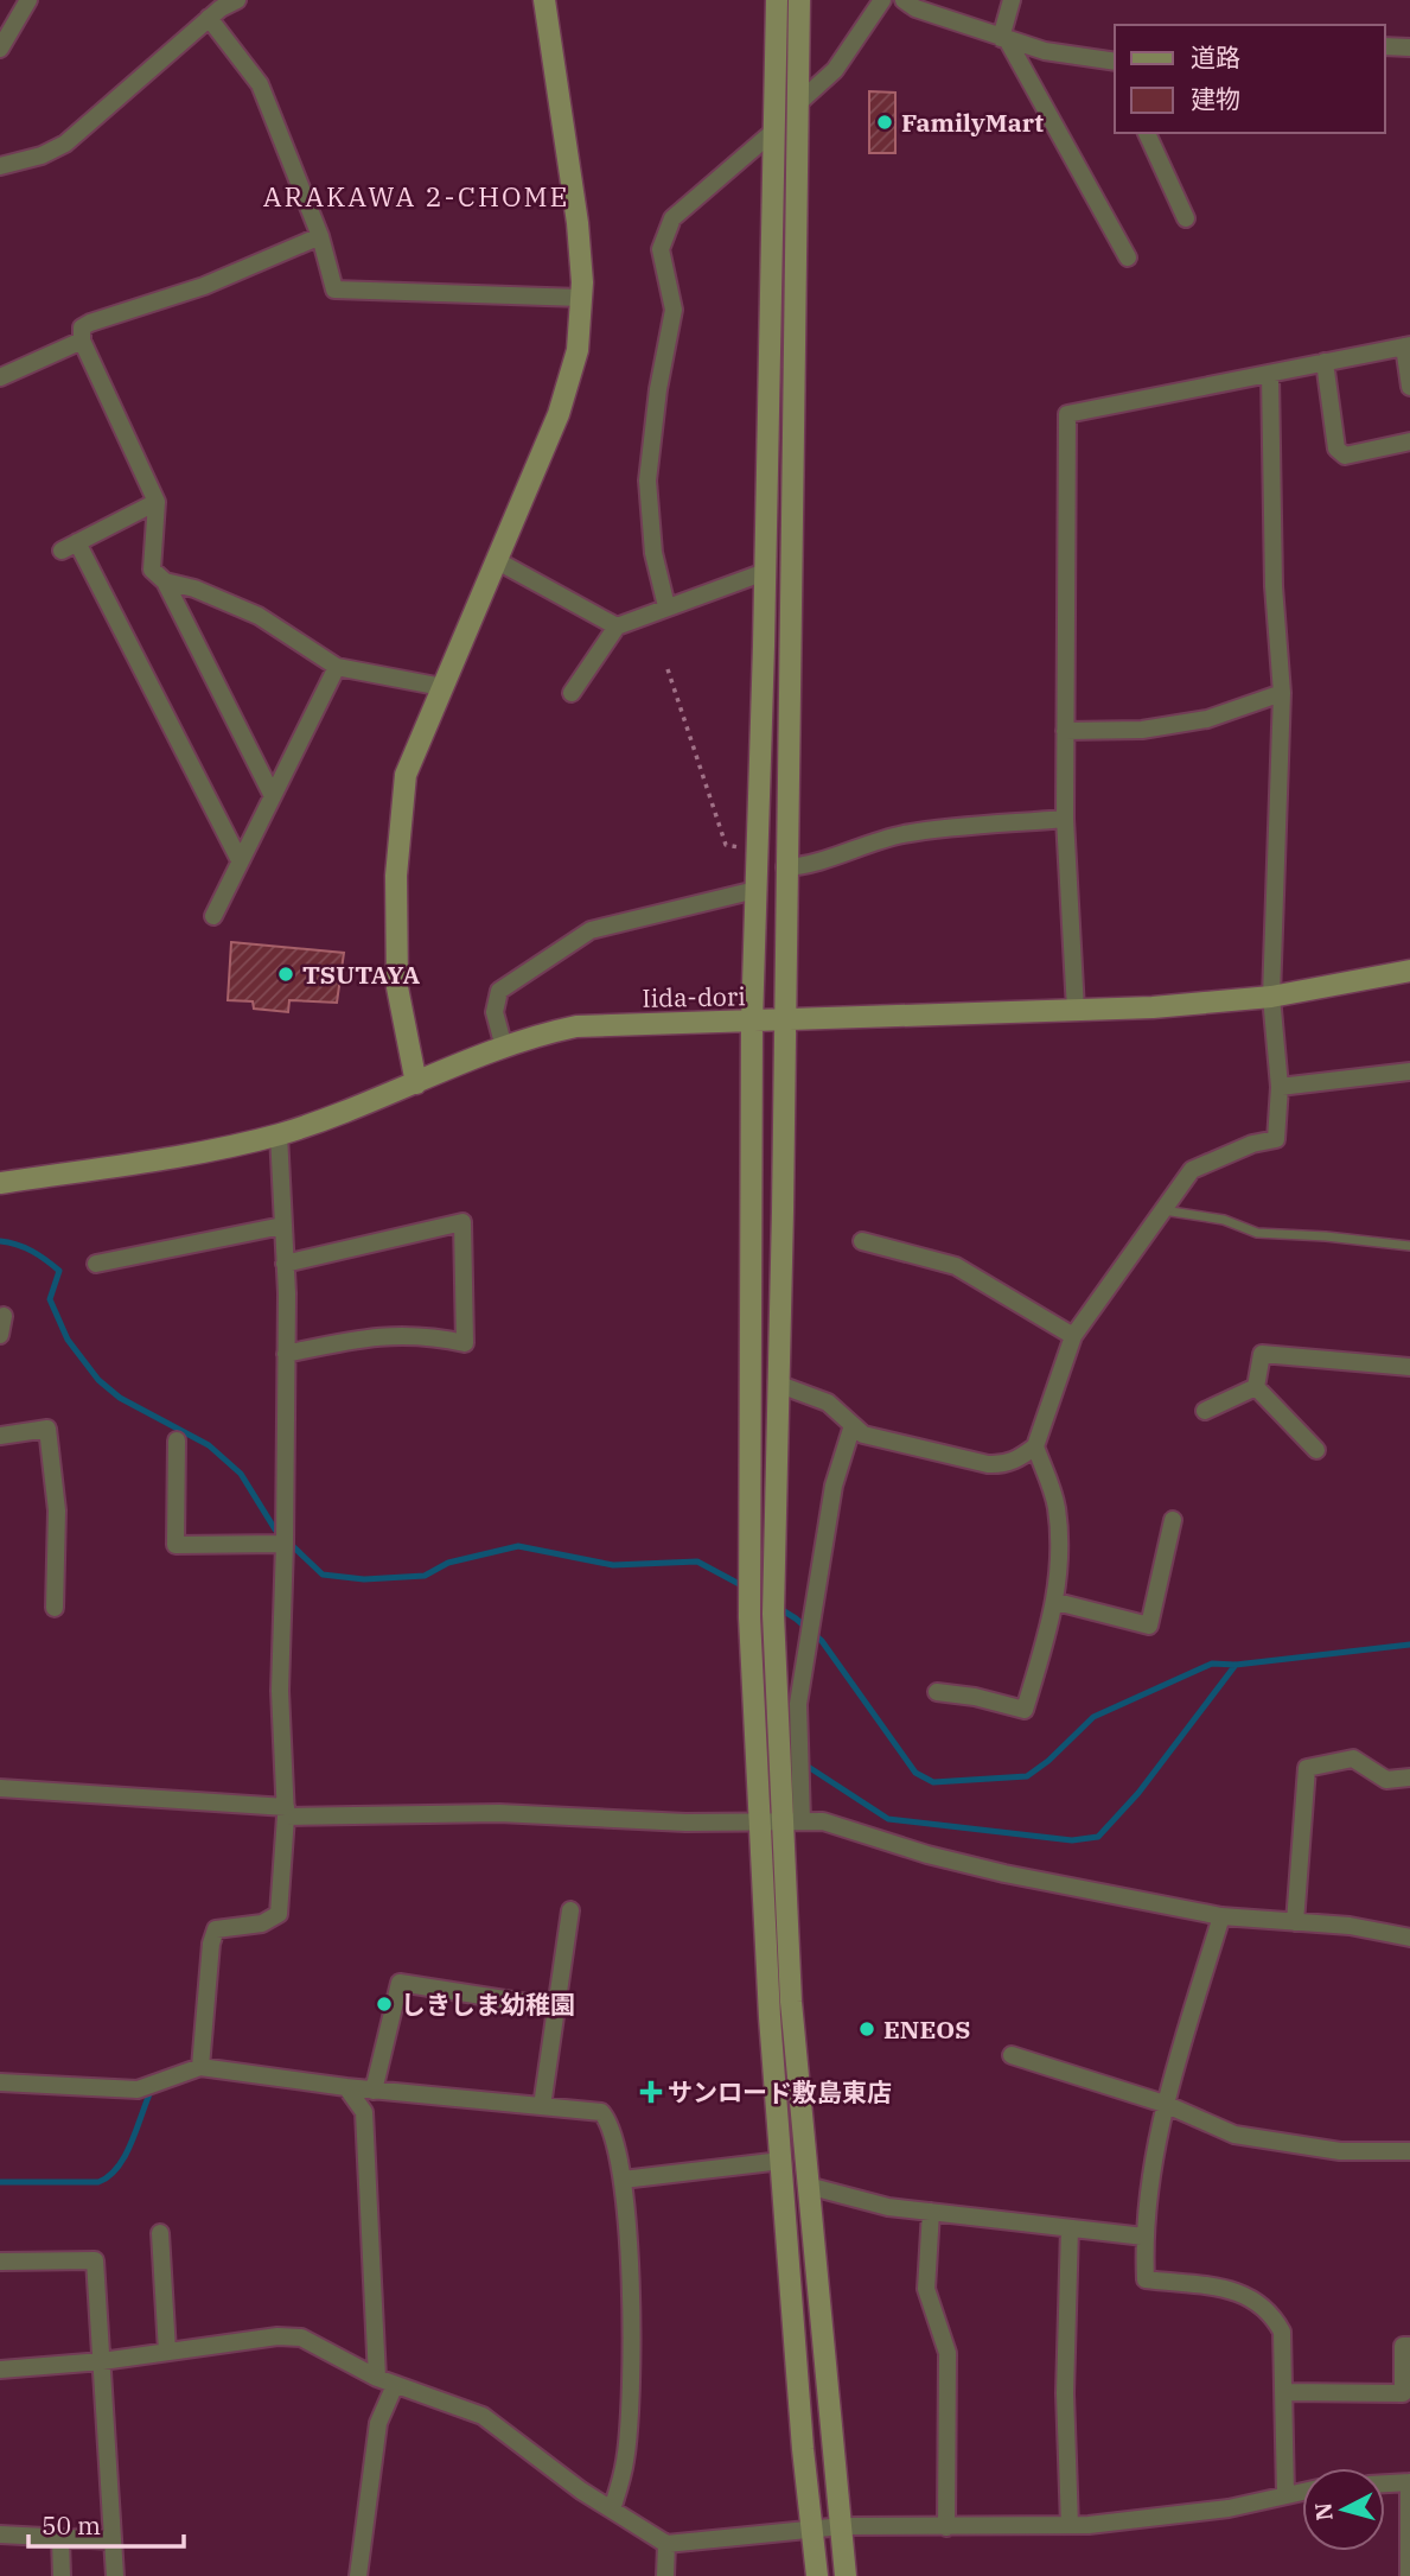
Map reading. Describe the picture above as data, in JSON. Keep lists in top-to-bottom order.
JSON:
{
  "streets": {
    "street": ["Iida-dori"]
  },
  "districts": ["ARAKAWA 2-CHOME"],
  "places": {
    "other": [
      "FamilyMart",
      "TSUTAYA",
      "しきしま幼稚園",
      "ENEOS"
    ],
    "health": ["サンロード敷島東店"]
  },
  "legend": ["道路", "建物"],
  "scale_bar": "50 m",
  "north": "left"
}
